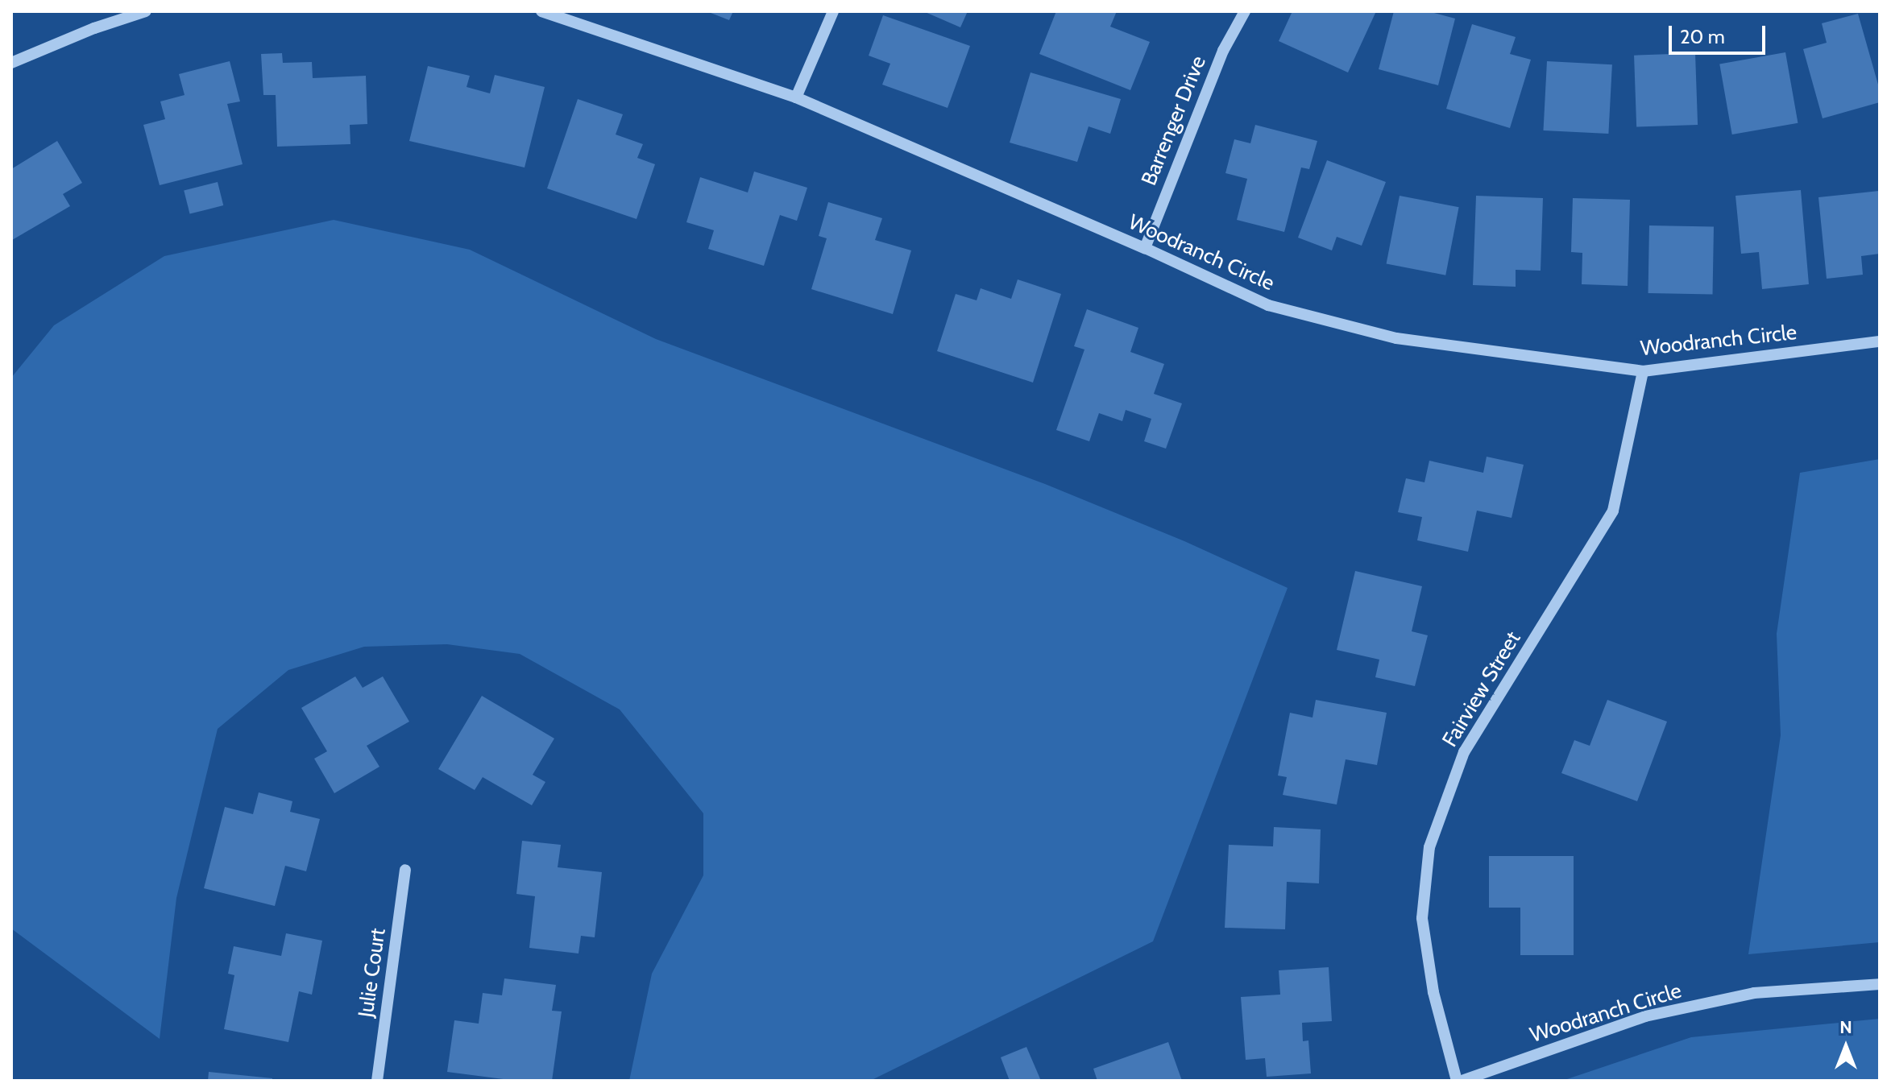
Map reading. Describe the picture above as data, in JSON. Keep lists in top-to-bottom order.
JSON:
{
  "streets": {
    "street": [
      "Barrenger Drive",
      "Woodranch Circle",
      "Fairview Street",
      "Julie Court"
    ]
  },
  "crossings": [
    ["Barrenger Drive", "Woodranch Circle"],
    ["Woodranch Circle", "Fairview Street"]
  ],
  "scale_bar": "20 m",
  "north": "top"
}
